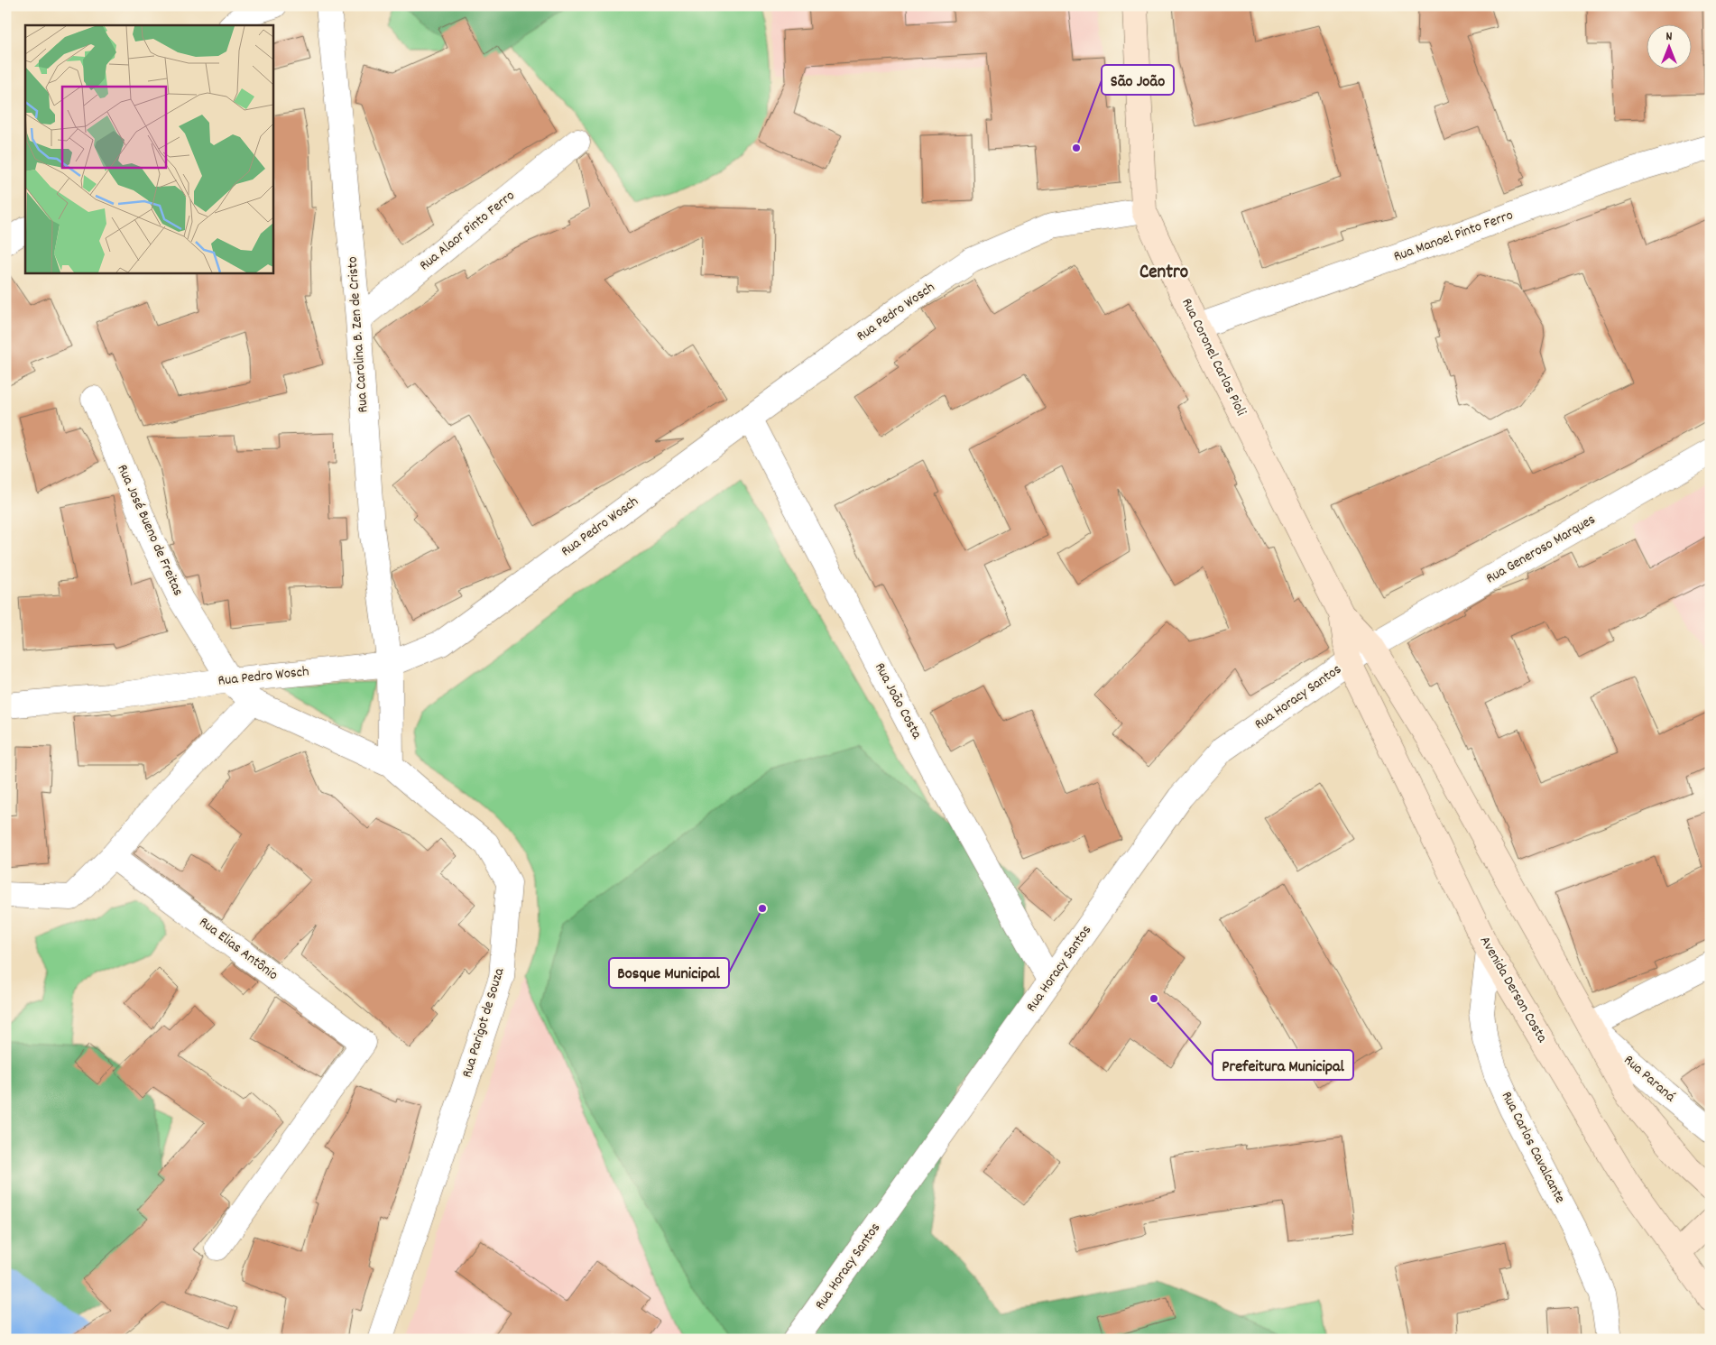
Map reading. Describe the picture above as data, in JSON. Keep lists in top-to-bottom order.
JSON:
{
  "streets": {
    "main road": ["Rua Coronel Carlos Pioli", "Avenida Derson Costa"],
    "street": [
      "Rua Alaor Pinto Ferro",
      "Rua Manoel Pinto Ferro",
      "Rua Pedro Wosch",
      "Rua Carolina B. Zen de Cristo",
      "Rua José Bueno de Freitas",
      "Rua Generoso Marques",
      "Rua Horacy Santos",
      "Rua João Costa",
      "Rua Elias Antônio",
      "Rua Parigot de Souza",
      "Rua Paraná",
      "Rua Carlos Cavalcante"
    ]
  },
  "crossings": [
    ["Rua Alaor Pinto Ferro", "Rua Carolina B. Zen de Cristo"],
    ["Rua Manoel Pinto Ferro", "Rua Coronel Carlos Pioli"],
    ["Rua Pedro Wosch", "Rua Carolina B. Zen de Cristo"],
    ["Rua Pedro Wosch", "Rua Coronel Carlos Pioli"],
    ["Rua Pedro Wosch", "Rua José Bueno de Freitas"],
    ["Rua Pedro Wosch", "Rua João Costa"],
    ["Rua Pedro Wosch", "Rua Parigot de Souza"],
    ["Rua Carolina B. Zen de Cristo", "Rua Parigot de Souza"],
    ["Rua Coronel Carlos Pioli", "Rua Generoso Marques"],
    ["Rua Coronel Carlos Pioli", "Rua Horacy Santos"],
    ["Rua Coronel Carlos Pioli", "Avenida Derson Costa"],
    ["Rua José Bueno de Freitas", "Rua Parigot de Souza"],
    ["Rua Generoso Marques", "Rua Horacy Santos"],
    ["Rua Horacy Santos", "Rua João Costa"],
    ["Rua Horacy Santos", "Avenida Derson Costa"],
    ["Avenida Derson Costa", "Rua Carlos Cavalcante"]
  ],
  "districts": ["Centro"],
  "places": ["São João", "Bosque Municipal", "Prefeitura Municipal"],
  "north": "top"
}
